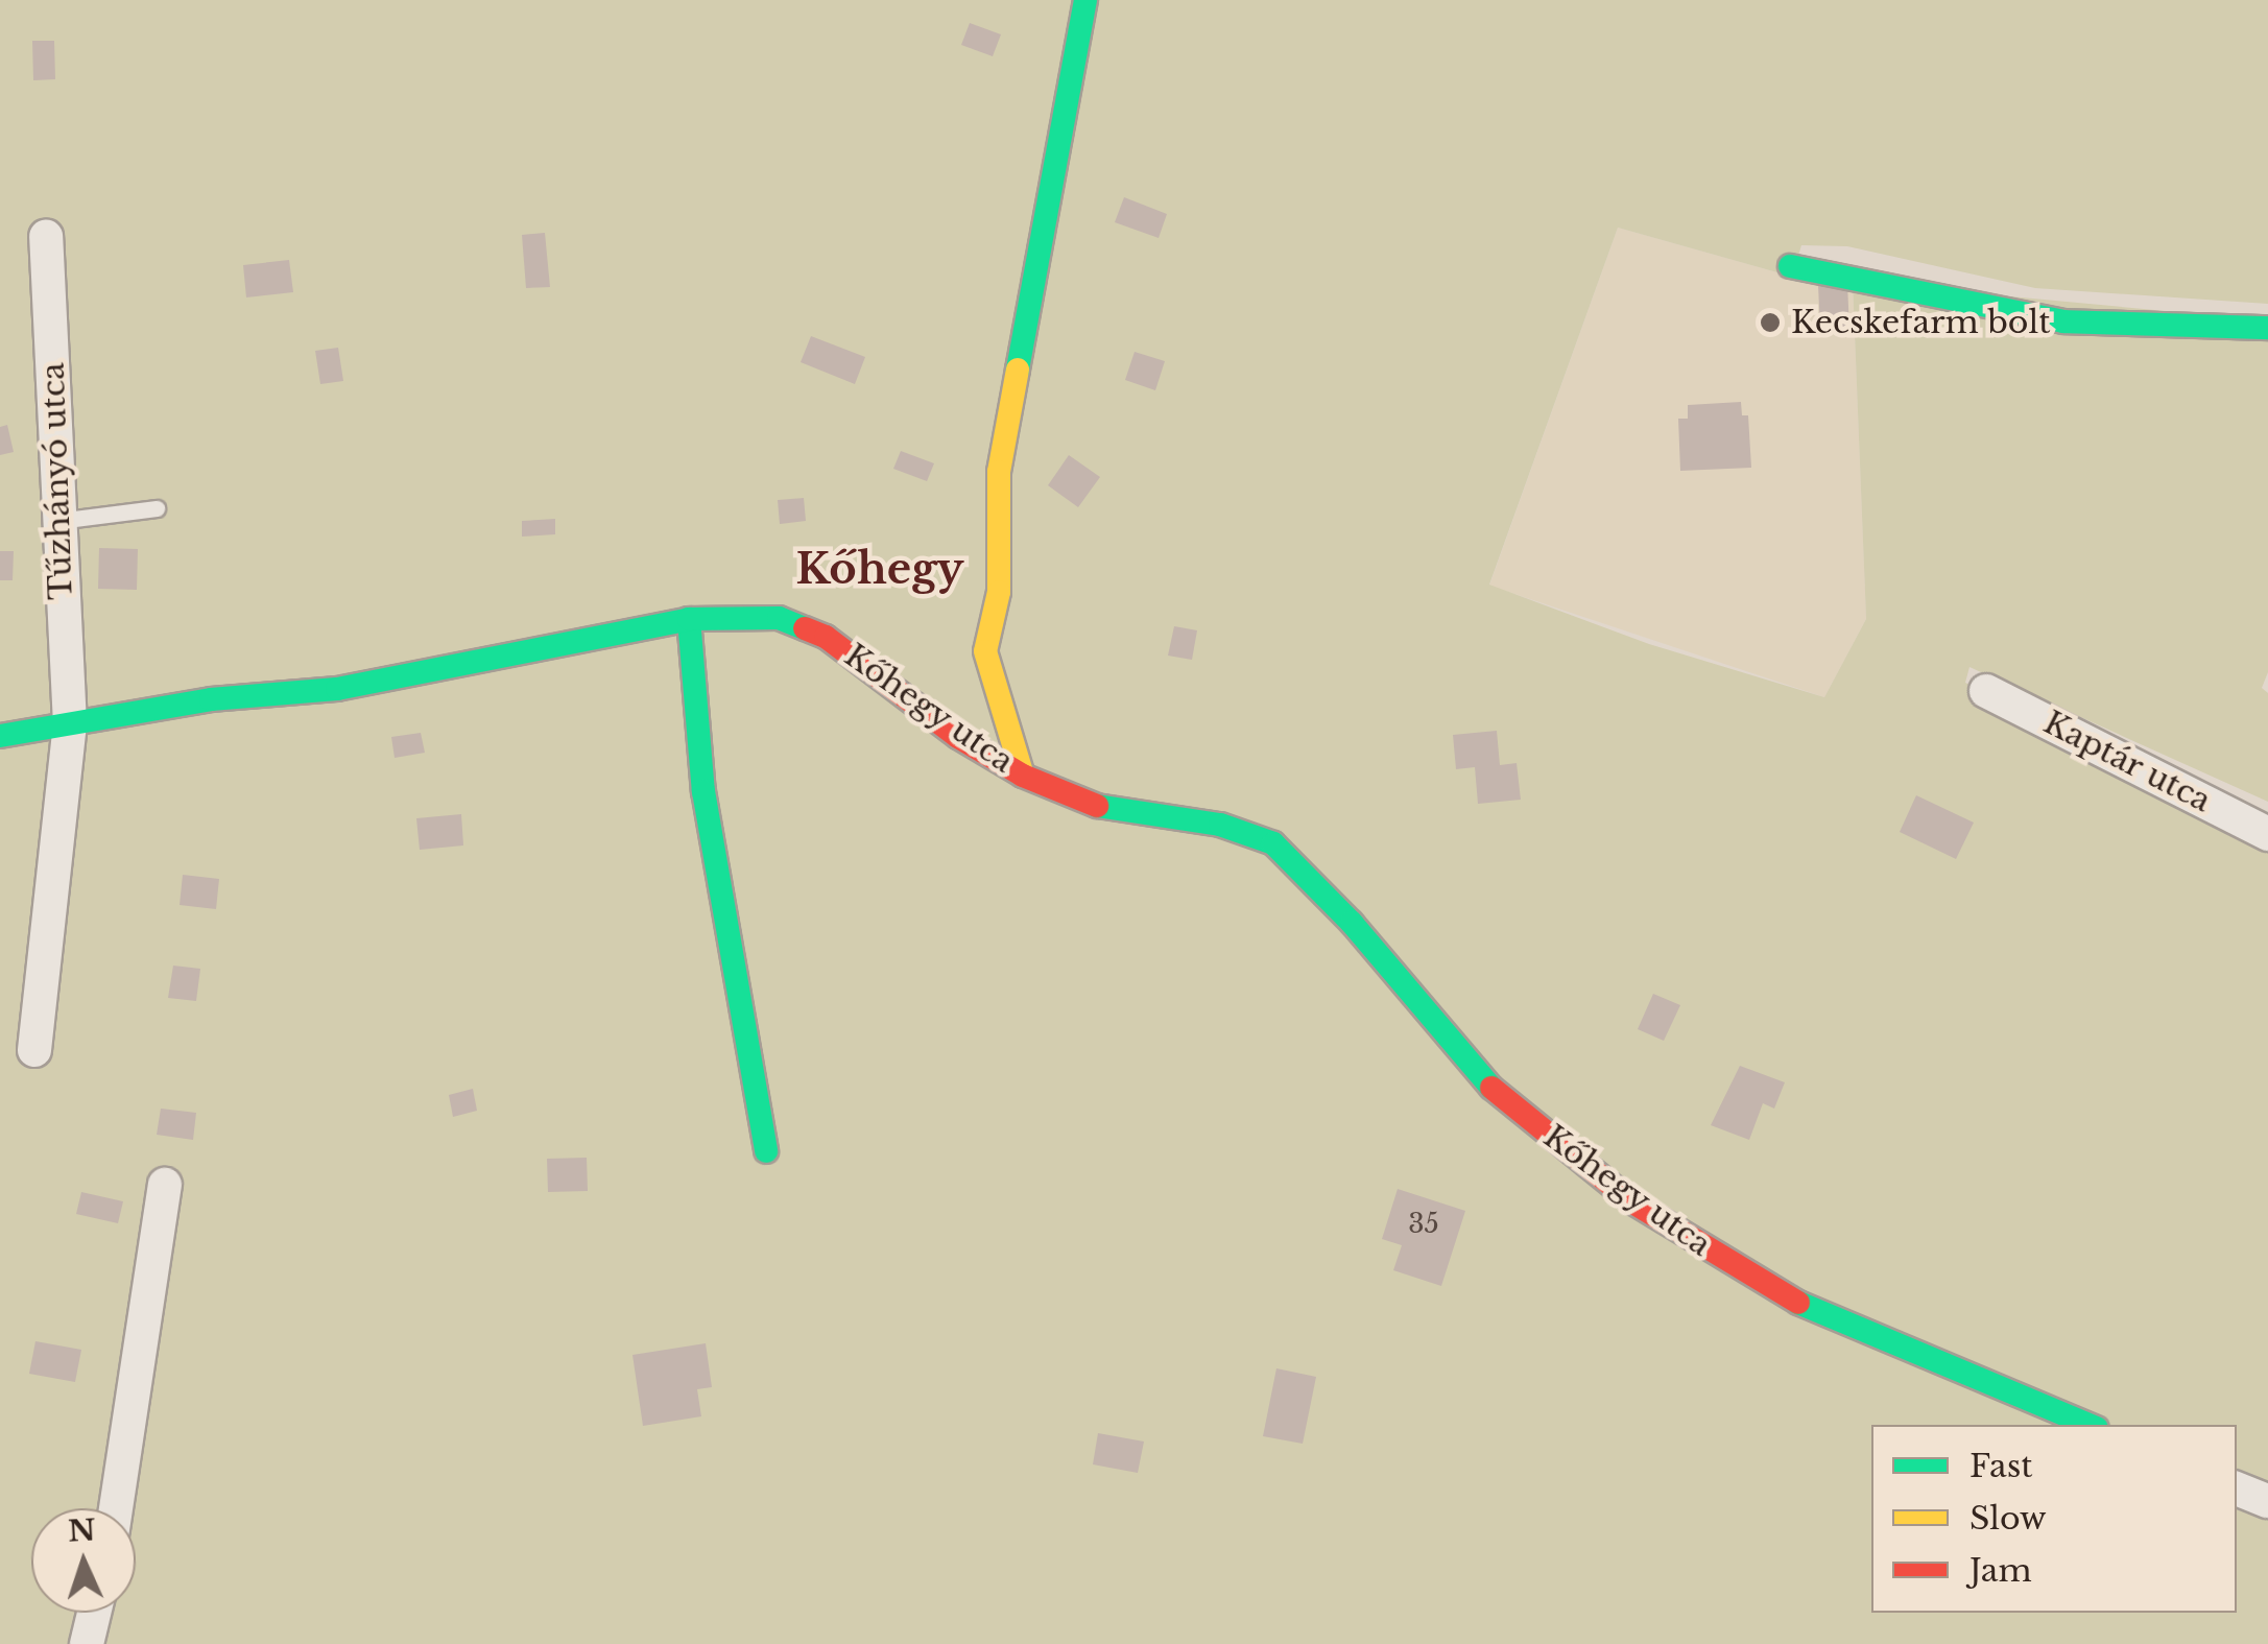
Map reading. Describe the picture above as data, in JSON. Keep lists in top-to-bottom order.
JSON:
{
  "streets": {
    "street": ["Tűzhányó utca", "Kőhegy utca", "Kaptár utca"]
  },
  "crossings": [
    ["Tűzhányó utca", "Kőhegy utca"]
  ],
  "districts": ["Kőhegy"],
  "places": ["Kecskefarm bolt"],
  "house_numbers": ["35"],
  "legend": ["Fast", "Slow", "Jam"],
  "north": "top"
}
